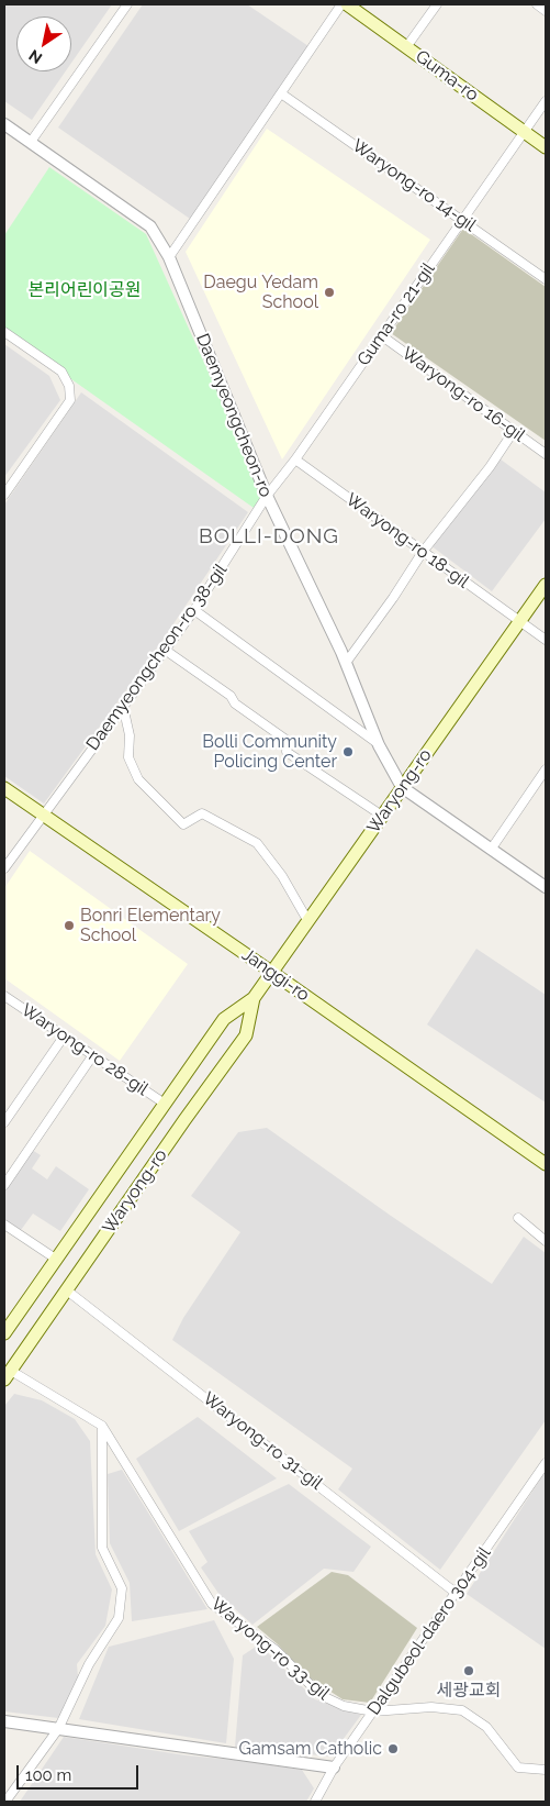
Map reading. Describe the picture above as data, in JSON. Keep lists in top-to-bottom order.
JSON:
{
  "streets": {
    "main road": ["Guma-ro", "Waryong-ro", "Janggi-ro"],
    "street": [
      "Waryong-ro 14-gil",
      "Guma-ro 21-gil",
      "Waryong-ro 16-gil",
      "Daemyeongcheon-ro",
      "Waryong-ro 18-gil",
      "Daemyeongcheon-ro 38-gil",
      "Waryong-ro 28-gil",
      "Waryong-ro 31-gil",
      "Dalgubeol-daero 304-gil",
      "Waryong-ro 33-gil"
    ]
  },
  "crossings": [
    ["Guma-ro", "Guma-ro 21-gil"],
    ["Waryong-ro 14-gil", "Guma-ro 21-gil"],
    ["Guma-ro 21-gil", "Waryong-ro 16-gil"],
    ["Guma-ro 21-gil", "Daemyeongcheon-ro"],
    ["Guma-ro 21-gil", "Waryong-ro 18-gil"],
    ["Guma-ro 21-gil", "Daemyeongcheon-ro 38-gil"],
    ["Daemyeongcheon-ro", "Daemyeongcheon-ro 38-gil"],
    ["Daemyeongcheon-ro", "Waryong-ro"],
    ["Waryong-ro 18-gil", "Waryong-ro"],
    ["Daemyeongcheon-ro 38-gil", "Janggi-ro"],
    ["Waryong-ro", "Janggi-ro"],
    ["Waryong-ro", "Waryong-ro 28-gil"],
    ["Waryong-ro", "Waryong-ro 31-gil"],
    ["Waryong-ro", "Waryong-ro 33-gil"],
    ["Waryong-ro 31-gil", "Dalgubeol-daero 304-gil"],
    ["Dalgubeol-daero 304-gil", "Waryong-ro 33-gil"]
  ],
  "districts": ["BOLLI-DONG"],
  "parks": ["본리어린이공원"],
  "places": [
    "Daegu Yedam School",
    "Bolli Community Policing Center",
    "Bonri Elementary School",
    "세광교회",
    "Gamsam Catholic"
  ],
  "scale_bar": "100 m",
  "north": "bottom left"
}
